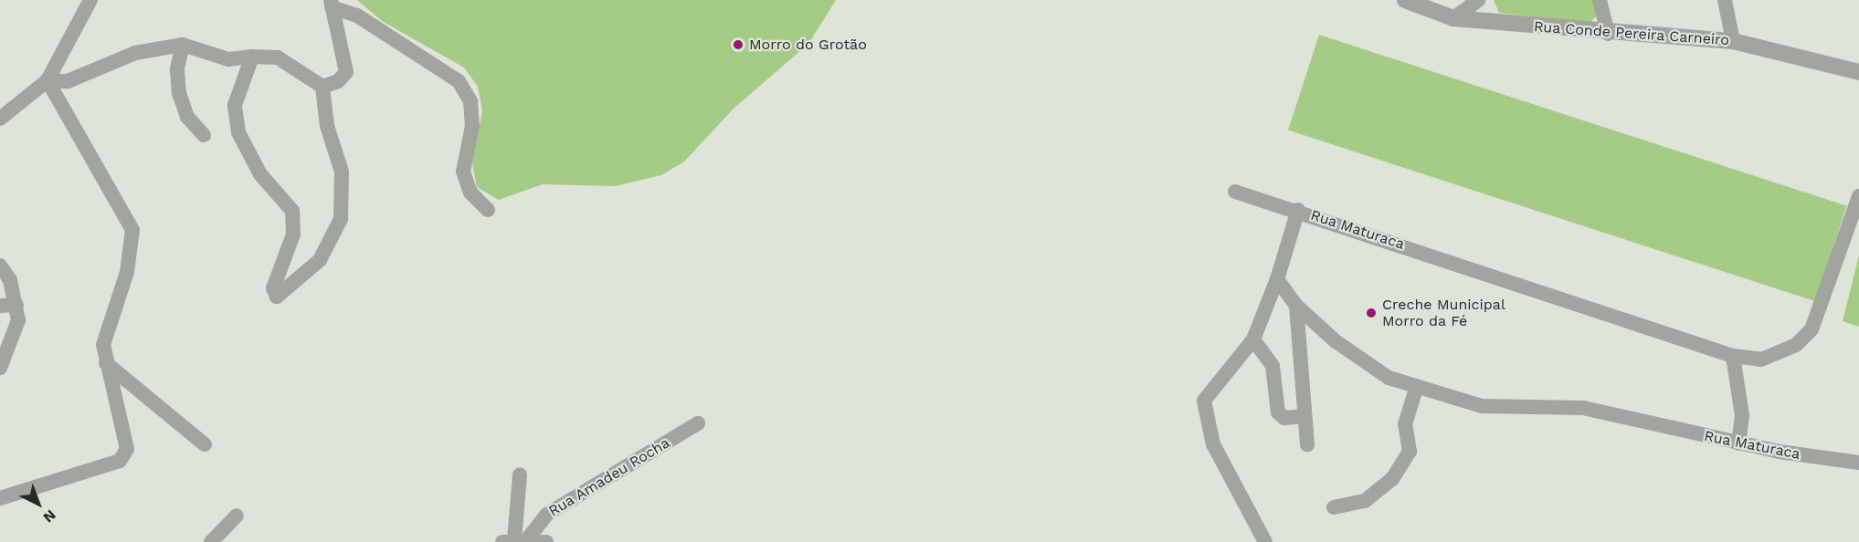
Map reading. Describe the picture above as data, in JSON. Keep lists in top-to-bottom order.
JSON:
{
  "streets": {
    "street": ["Rua Conde Pereira Carneiro", "Rua Maturaca", "Rua Amadeu Rocha"]
  },
  "places": ["Morro do Grotão", "Creche Municipal Morro da Fé"],
  "north": "bottom right"
}
